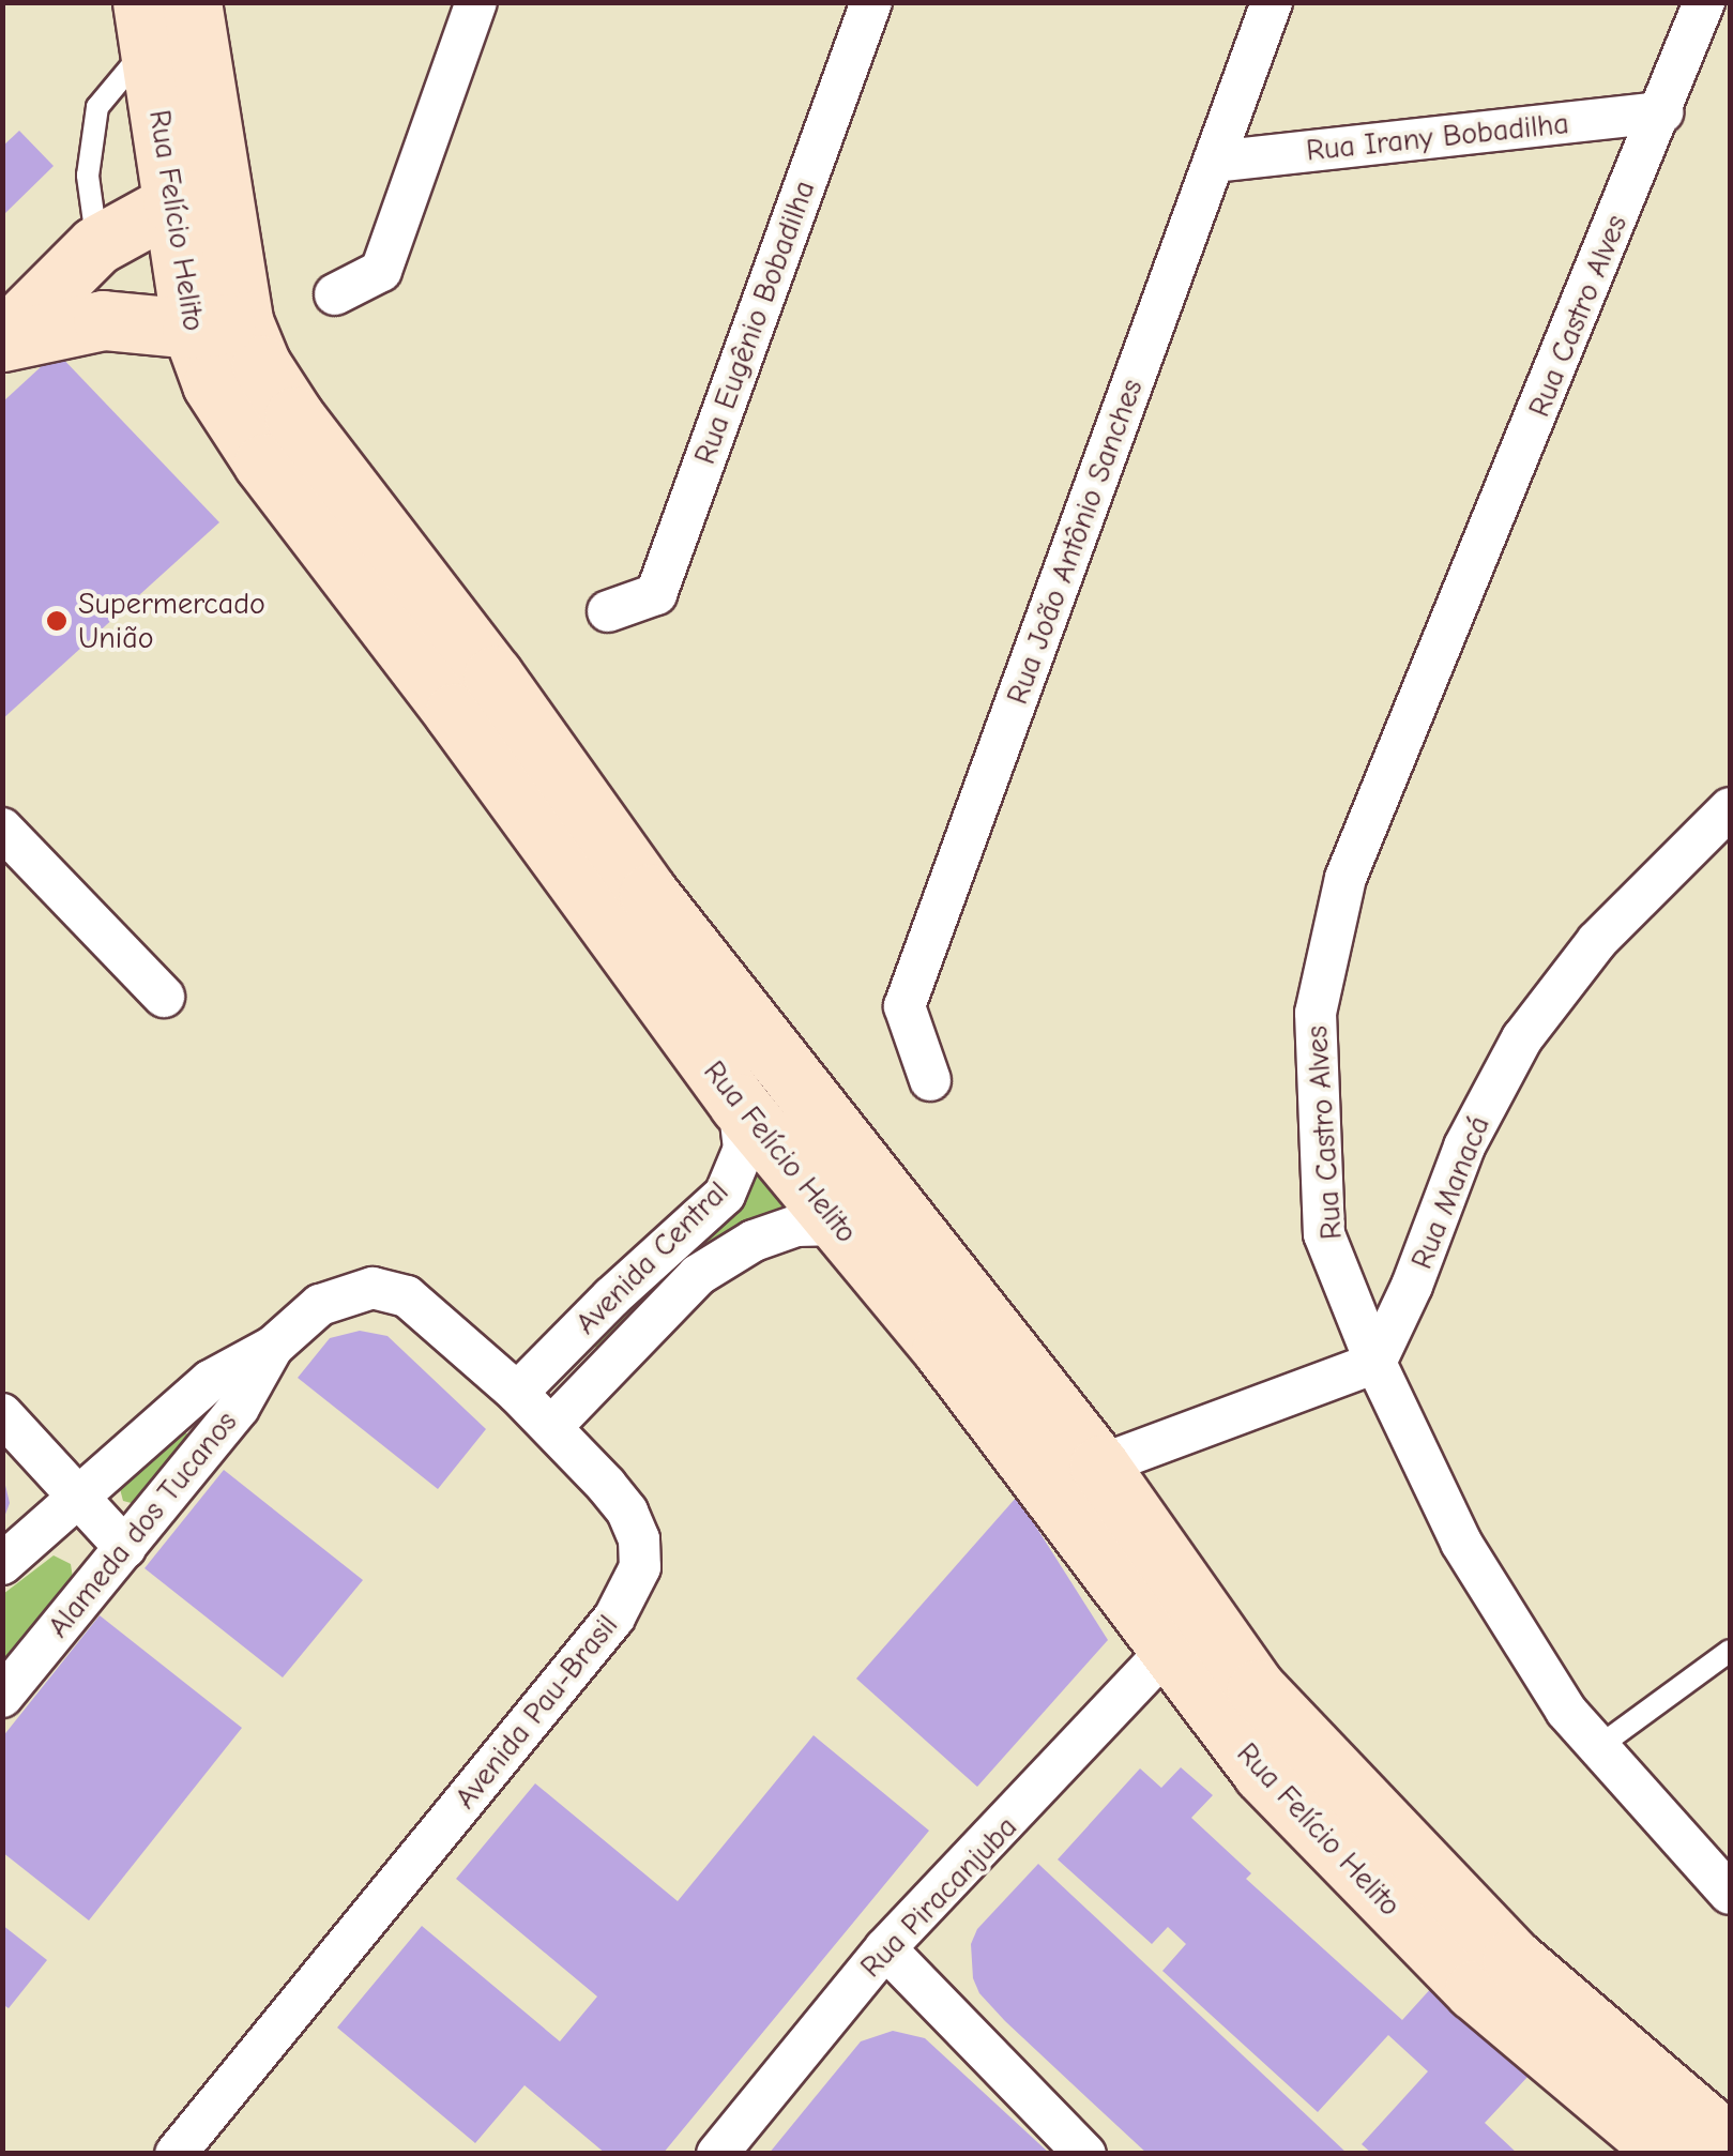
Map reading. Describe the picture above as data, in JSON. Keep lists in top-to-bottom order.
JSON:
{
  "streets": {
    "main road": ["Rua Felício Helito"],
    "street": [
      "Rua Irany Bobadilha",
      "Rua Castro Alves",
      "Rua Eugênio Bobadilha",
      "Rua João Antônio Sanches",
      "Rua Manacá",
      "Avenida Central",
      "Alameda dos Tucanos",
      "Avenida Pau-Brasil",
      "Rua Piracanjuba"
    ]
  },
  "crossings": [
    ["Rua Irany Bobadilha", "Rua Castro Alves"],
    ["Rua Irany Bobadilha", "Rua João Antônio Sanches"],
    ["Rua Felício Helito", "Avenida Central"],
    ["Rua Felício Helito", "Rua Piracanjuba"],
    ["Rua Castro Alves", "Rua Manacá"],
    ["Avenida Central", "Avenida Pau-Brasil"],
    ["Alameda dos Tucanos", "Avenida Pau-Brasil"]
  ],
  "places": ["Supermercado União"]
}
